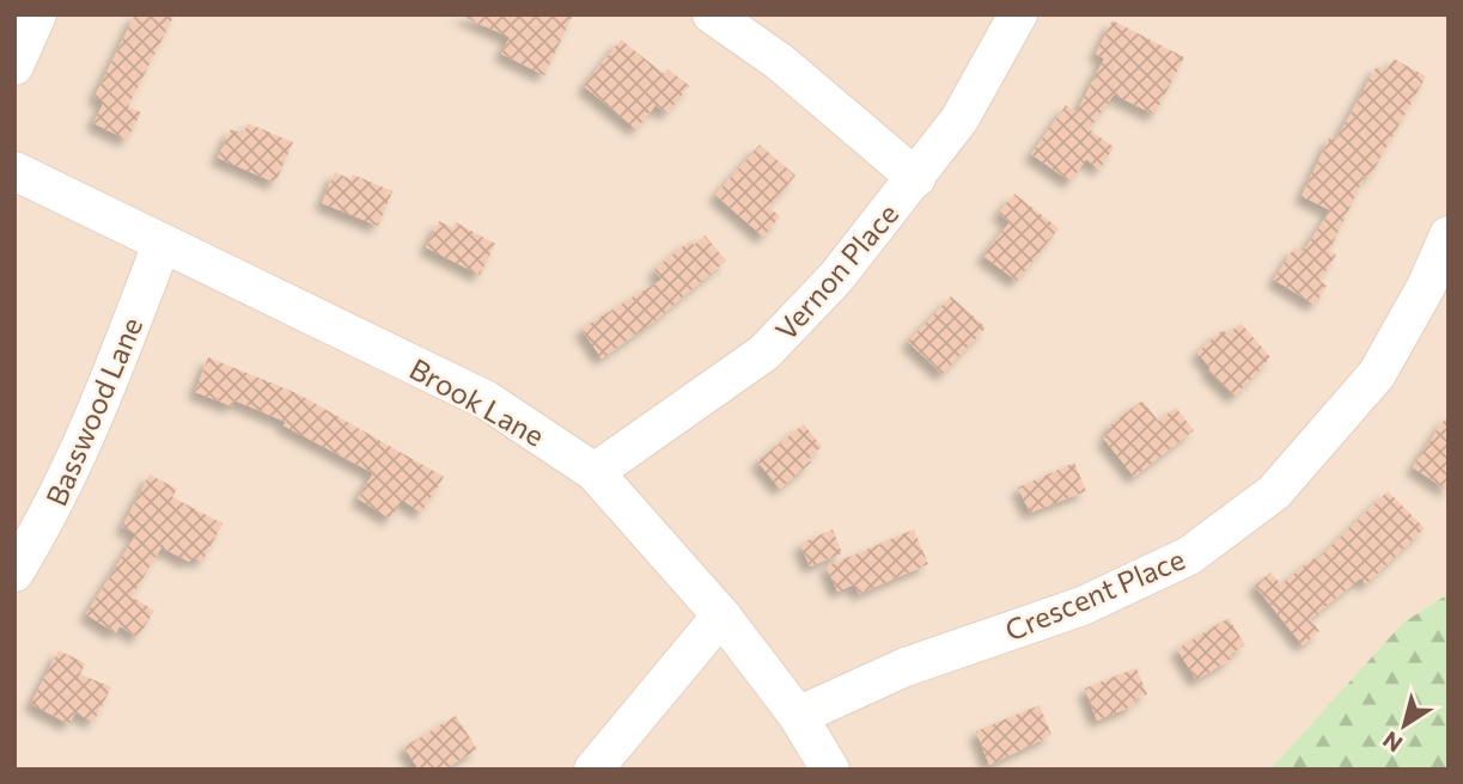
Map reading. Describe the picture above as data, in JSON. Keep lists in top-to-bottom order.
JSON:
{
  "streets": {
    "street": [
      "Vernon Place",
      "Brook Lane",
      "Basswood Lane",
      "Crescent Place"
    ]
  },
  "crossings": [
    ["Vernon Place", "Brook Lane"],
    ["Brook Lane", "Basswood Lane"],
    ["Brook Lane", "Crescent Place"]
  ],
  "north": "bottom left"
}
